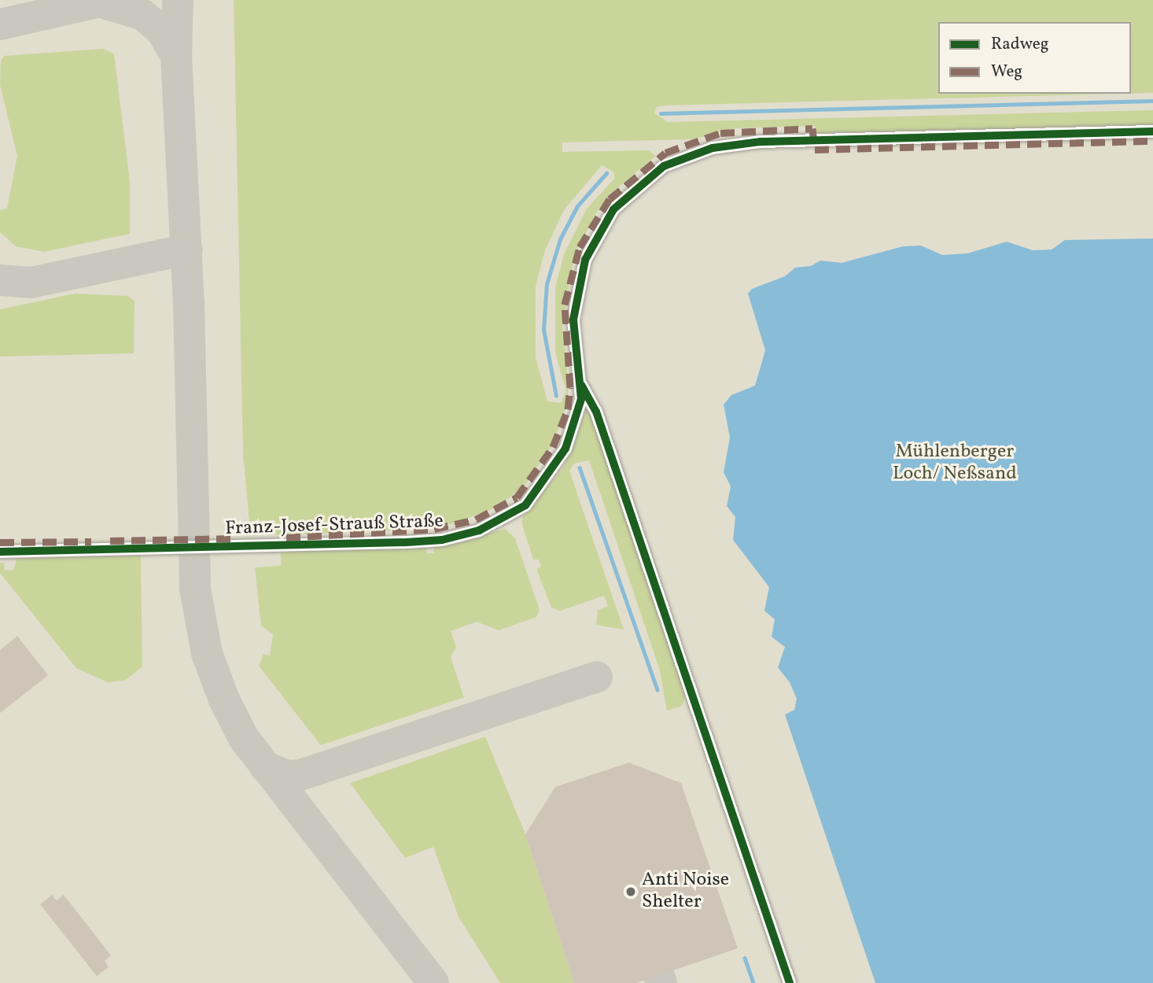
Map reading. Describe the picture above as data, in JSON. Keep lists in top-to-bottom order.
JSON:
{
  "streets": {
    "street": ["Franz-Josef-Strauß Straße"]
  },
  "parks": ["Mühlenberger Loch/ Neßsand"],
  "places": ["Anti Noise Shelter"],
  "legend": ["Radweg", "Weg"]
}
